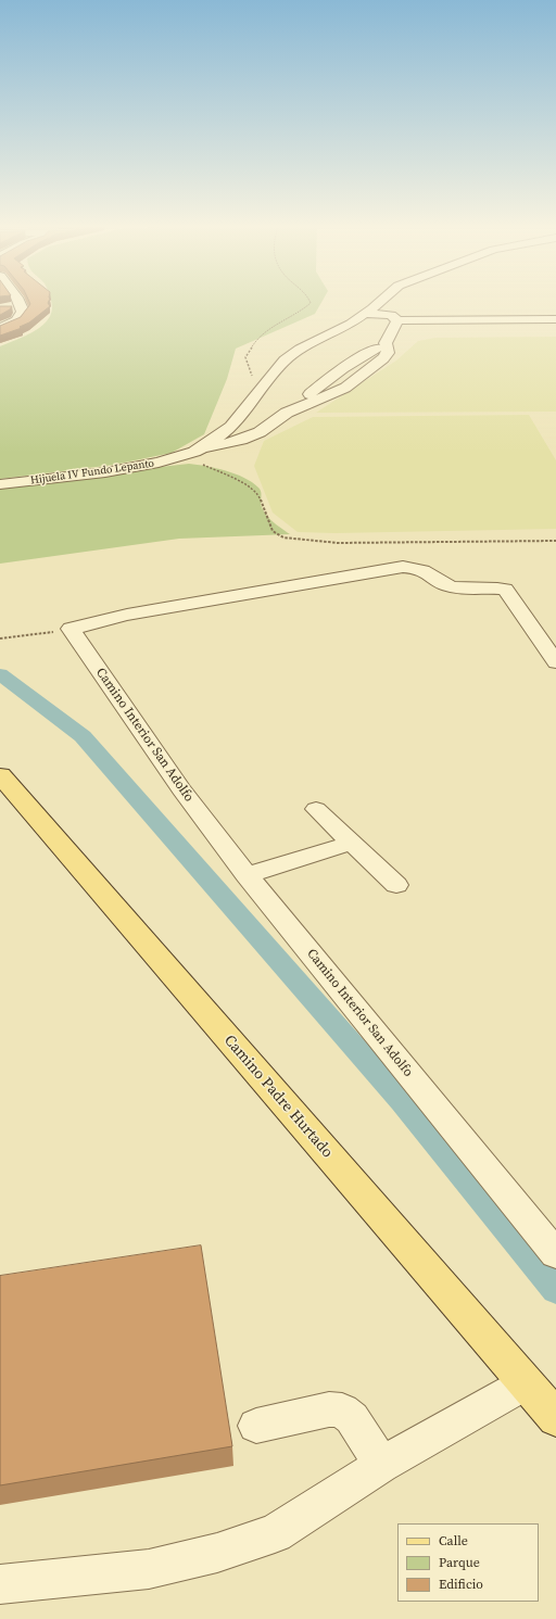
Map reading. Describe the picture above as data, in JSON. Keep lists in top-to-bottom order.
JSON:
{
  "streets": {
    "main road": ["Camino Padre Hurtado"],
    "street": ["Hijuela IV Fundo Lepanto", "Camino Interior San Adolfo"]
  },
  "legend": ["Calle", "Parque", "Edificio"]
}
